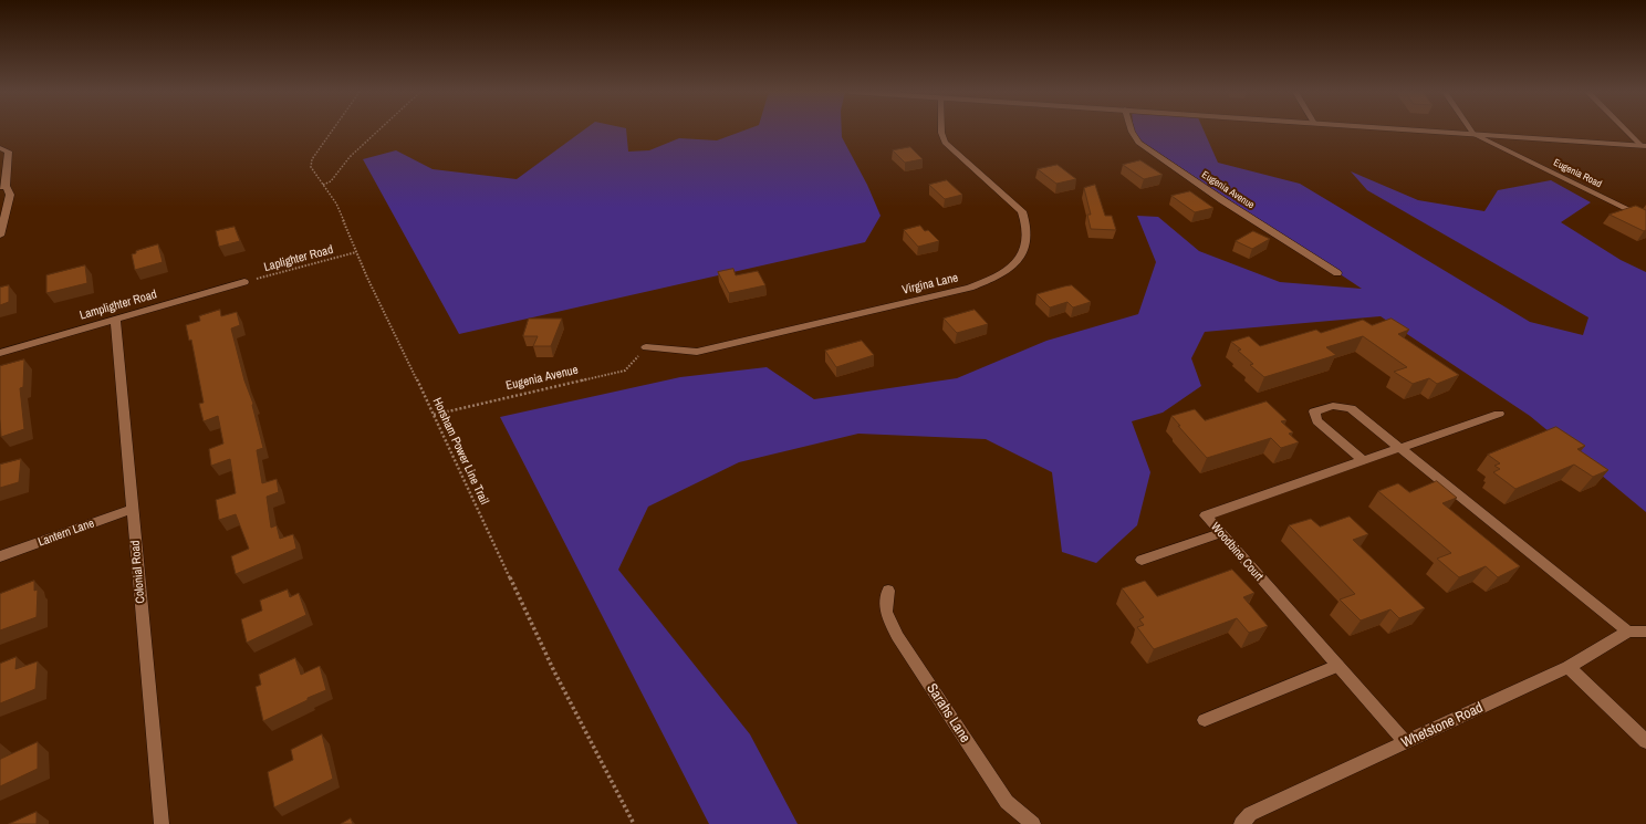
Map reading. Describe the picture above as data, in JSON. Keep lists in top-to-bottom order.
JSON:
{
  "streets": {
    "street": [
      "Eugenia Road",
      "Eugenia Avenue",
      "Virgina Lane",
      "Lamplighter Road",
      "Lantern Lane",
      "Woodbine Court",
      "Colonial Road",
      "Sarahs Lane",
      "Whetstone Road"
    ],
    "path": ["Laplighter Road", "Horsham Power Line Trail"]
  },
  "crossings": [
    ["Eugenia Avenue", "Virgina Lane"],
    ["Eugenia Avenue", "Horsham Power Line Trail"],
    ["Laplighter Road", "Lamplighter Road"],
    ["Laplighter Road", "Horsham Power Line Trail"],
    ["Lamplighter Road", "Colonial Road"],
    ["Lantern Lane", "Colonial Road"],
    ["Woodbine Court", "Whetstone Road"]
  ]
}
